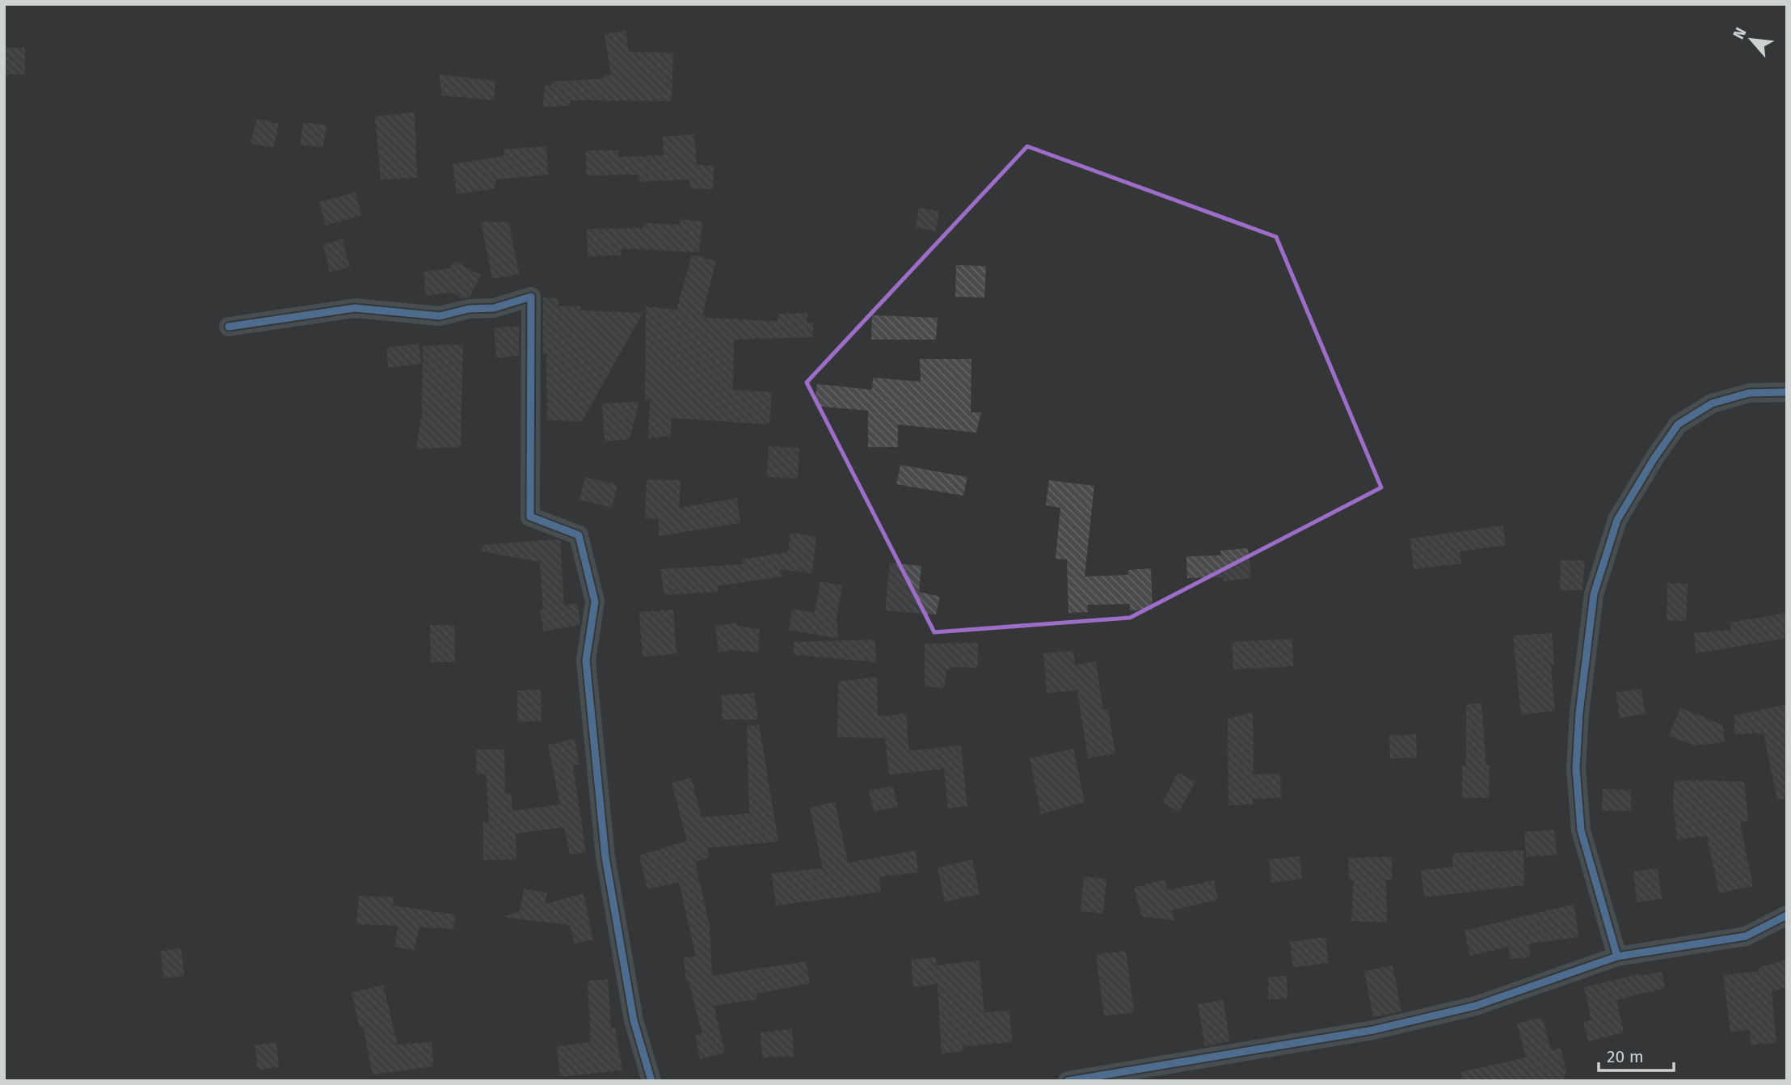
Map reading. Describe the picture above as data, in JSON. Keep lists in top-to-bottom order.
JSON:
{
  "scale_bar": "20 m",
  "north": "top left"
}
